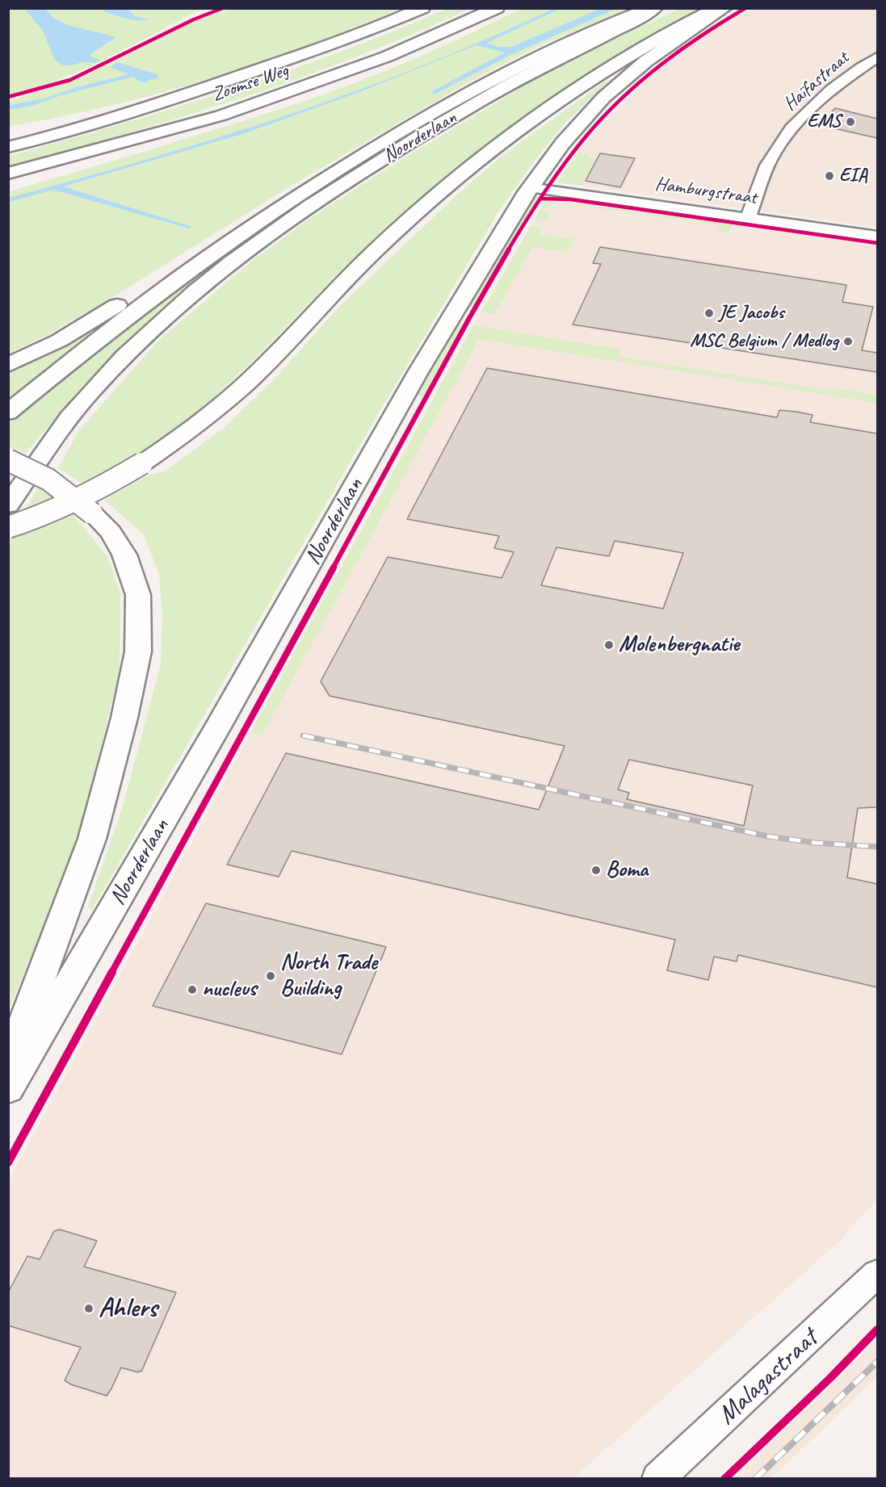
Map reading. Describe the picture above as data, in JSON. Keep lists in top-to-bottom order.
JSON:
{
  "streets": {
    "main road": ["Zoomse Weg", "Noorderlaan"],
    "street": ["Haïfastraat", "Hamburgstraat", "Malagastraat"]
  },
  "crossings": [
    ["Haïfastraat", "Hamburgstraat"],
    ["Noorderlaan", "Hamburgstraat"]
  ],
  "places": [
    "EMS",
    "EIA",
    "JE Jacobs",
    "MSC Belgium / Medlog",
    "Molenbergnatie",
    "Boma",
    "North Trade Building",
    "nucleus",
    "Ahlers"
  ]
}
